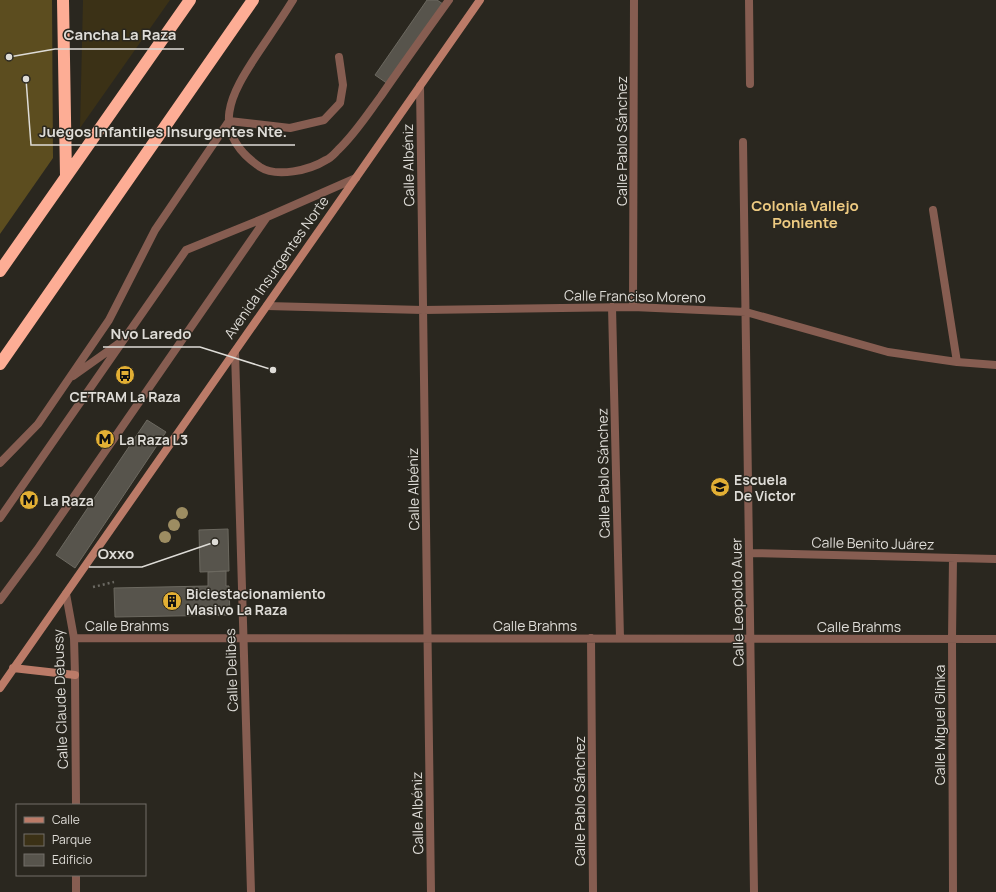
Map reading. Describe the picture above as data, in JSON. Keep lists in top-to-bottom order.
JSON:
{
  "streets": {
    "main road": ["Avenida Insurgentes Norte"],
    "street": [
      "Calle Pablo Sánchez",
      "Calle Albéniz",
      "Calle Franciso Moreno",
      "Calle Benito Juárez",
      "Calle Leopoldo Auer",
      "Calle Brahms",
      "Calle Delibes",
      "Calle Claude Debussy",
      "Calle Miguel Glinka"
    ]
  },
  "crossings": [
    ["Calle Pablo Sánchez", "Calle Franciso Moreno"],
    ["Calle Pablo Sánchez", "Calle Brahms"],
    ["Calle Albéniz", "Avenida Insurgentes Norte"],
    ["Calle Albéniz", "Calle Franciso Moreno"],
    ["Calle Albéniz", "Calle Brahms"],
    ["Avenida Insurgentes Norte", "Calle Franciso Moreno"],
    ["Avenida Insurgentes Norte", "Calle Delibes"],
    ["Avenida Insurgentes Norte", "Calle Claude Debussy"],
    ["Calle Franciso Moreno", "Calle Leopoldo Auer"],
    ["Calle Benito Juárez", "Calle Leopoldo Auer"],
    ["Calle Benito Juárez", "Calle Miguel Glinka"],
    ["Calle Leopoldo Auer", "Calle Brahms"],
    ["Calle Brahms", "Calle Delibes"],
    ["Calle Brahms", "Calle Claude Debussy"],
    ["Calle Brahms", "Calle Miguel Glinka"]
  ],
  "districts": ["Colonia Vallejo Poniente"],
  "places": {
    "other": [
      "Cancha La Raza",
      "Juegos Infantiles Insurgentes Nte.",
      "Nvo Laredo",
      "Oxxo"
    ],
    "bus stop": ["CETRAM La Raza"],
    "metro station": ["La Raza L3", "La Raza"],
    "school or university": ["Escuela De Victor"],
    "building": ["Biciestacionamiento Masivo La Raza"]
  },
  "legend": ["Calle", "Parque", "Edificio"]
}
